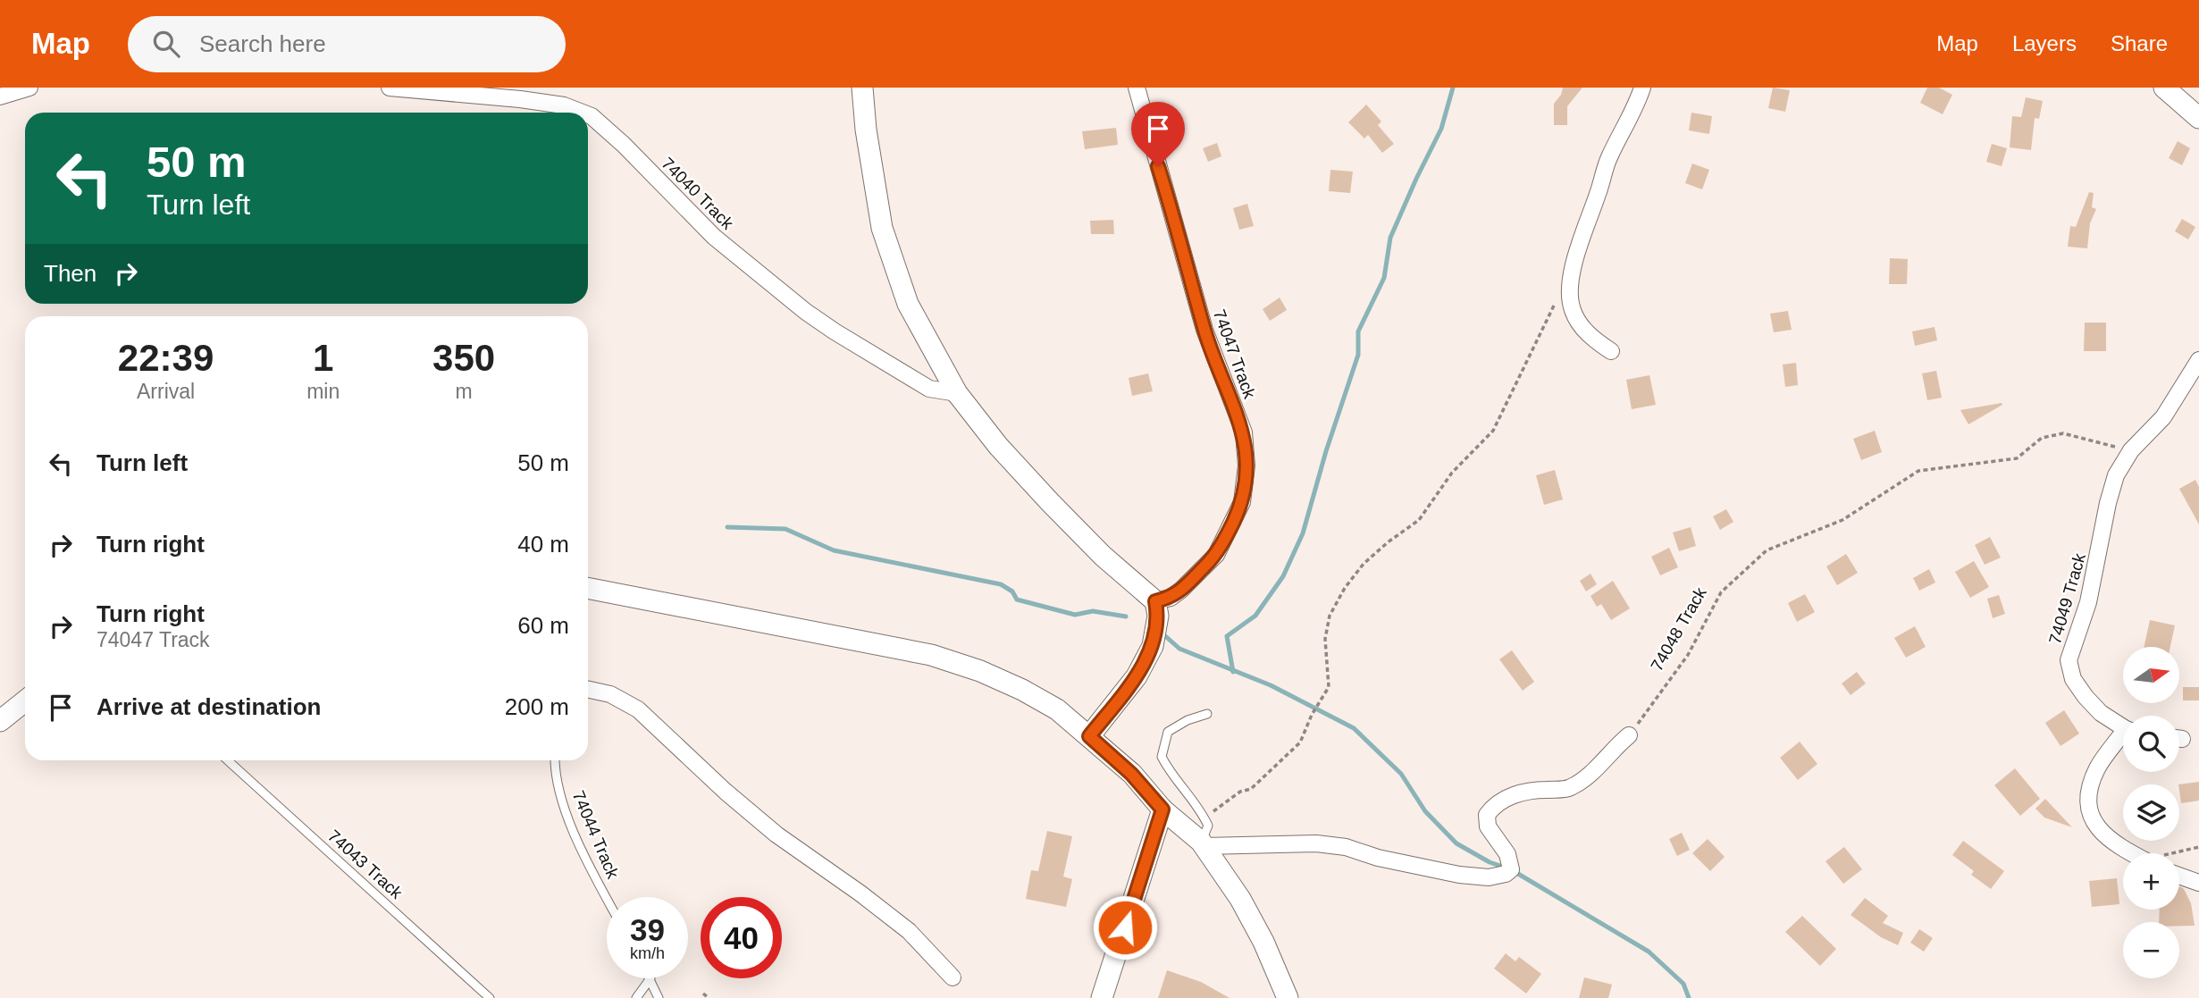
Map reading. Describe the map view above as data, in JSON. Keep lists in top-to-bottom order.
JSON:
{
  "streets": {
    "street": ["74040 Track", "74047 Track", "74049 Track"],
    "lane": ["74044 Track", "74043 Track"],
    "path": ["74048 Track"]
  },
  "crossings": [
    ["74049 Track", "74048 Track"]
  ],
  "north": "right",
  "page": {
    "header": "Map",
    "search": "Search here",
    "nav": ["Map", "Layers", "Share"],
    "turn": ["50 m", "Turn left"],
    "then": "Then",
    "eta": [
      "22:39",
      "Arrival",
      "1",
      "min",
      "350",
      "m"
    ],
    "list": [
      {
        "name": "Turn left",
        "value": "50 m"
      },
      {
        "name": "Turn right",
        "value": "40 m"
      },
      {
        "name": "Turn right",
        "note": "74047 Track",
        "value": "60 m"
      },
      {
        "name": "Arrive at destination",
        "value": "200 m"
      }
    ],
    "map_buttons": ["+", "−"],
    "speed": "39 km/h",
    "limit": "40"
  }
}
